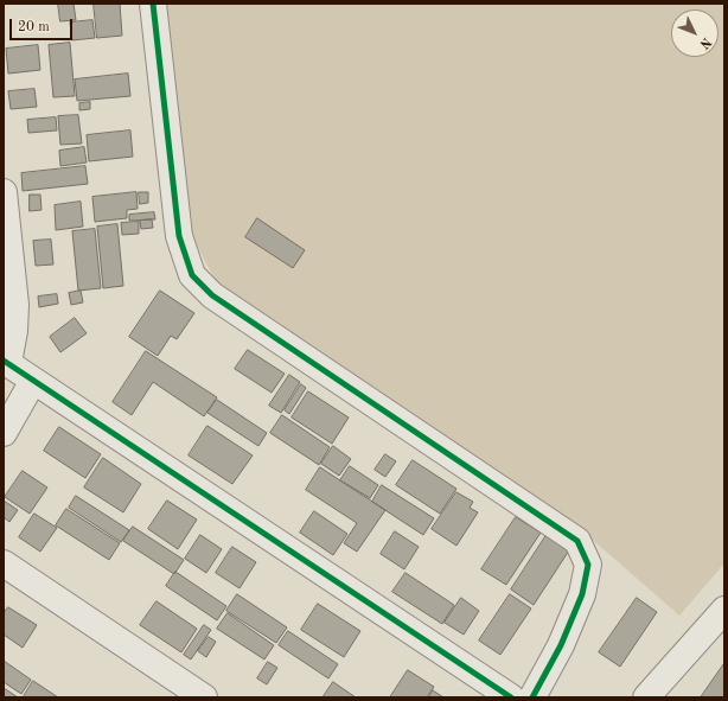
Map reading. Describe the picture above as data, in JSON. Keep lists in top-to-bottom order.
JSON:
{
  "scale_bar": "20 m",
  "north": "bottom right"
}
